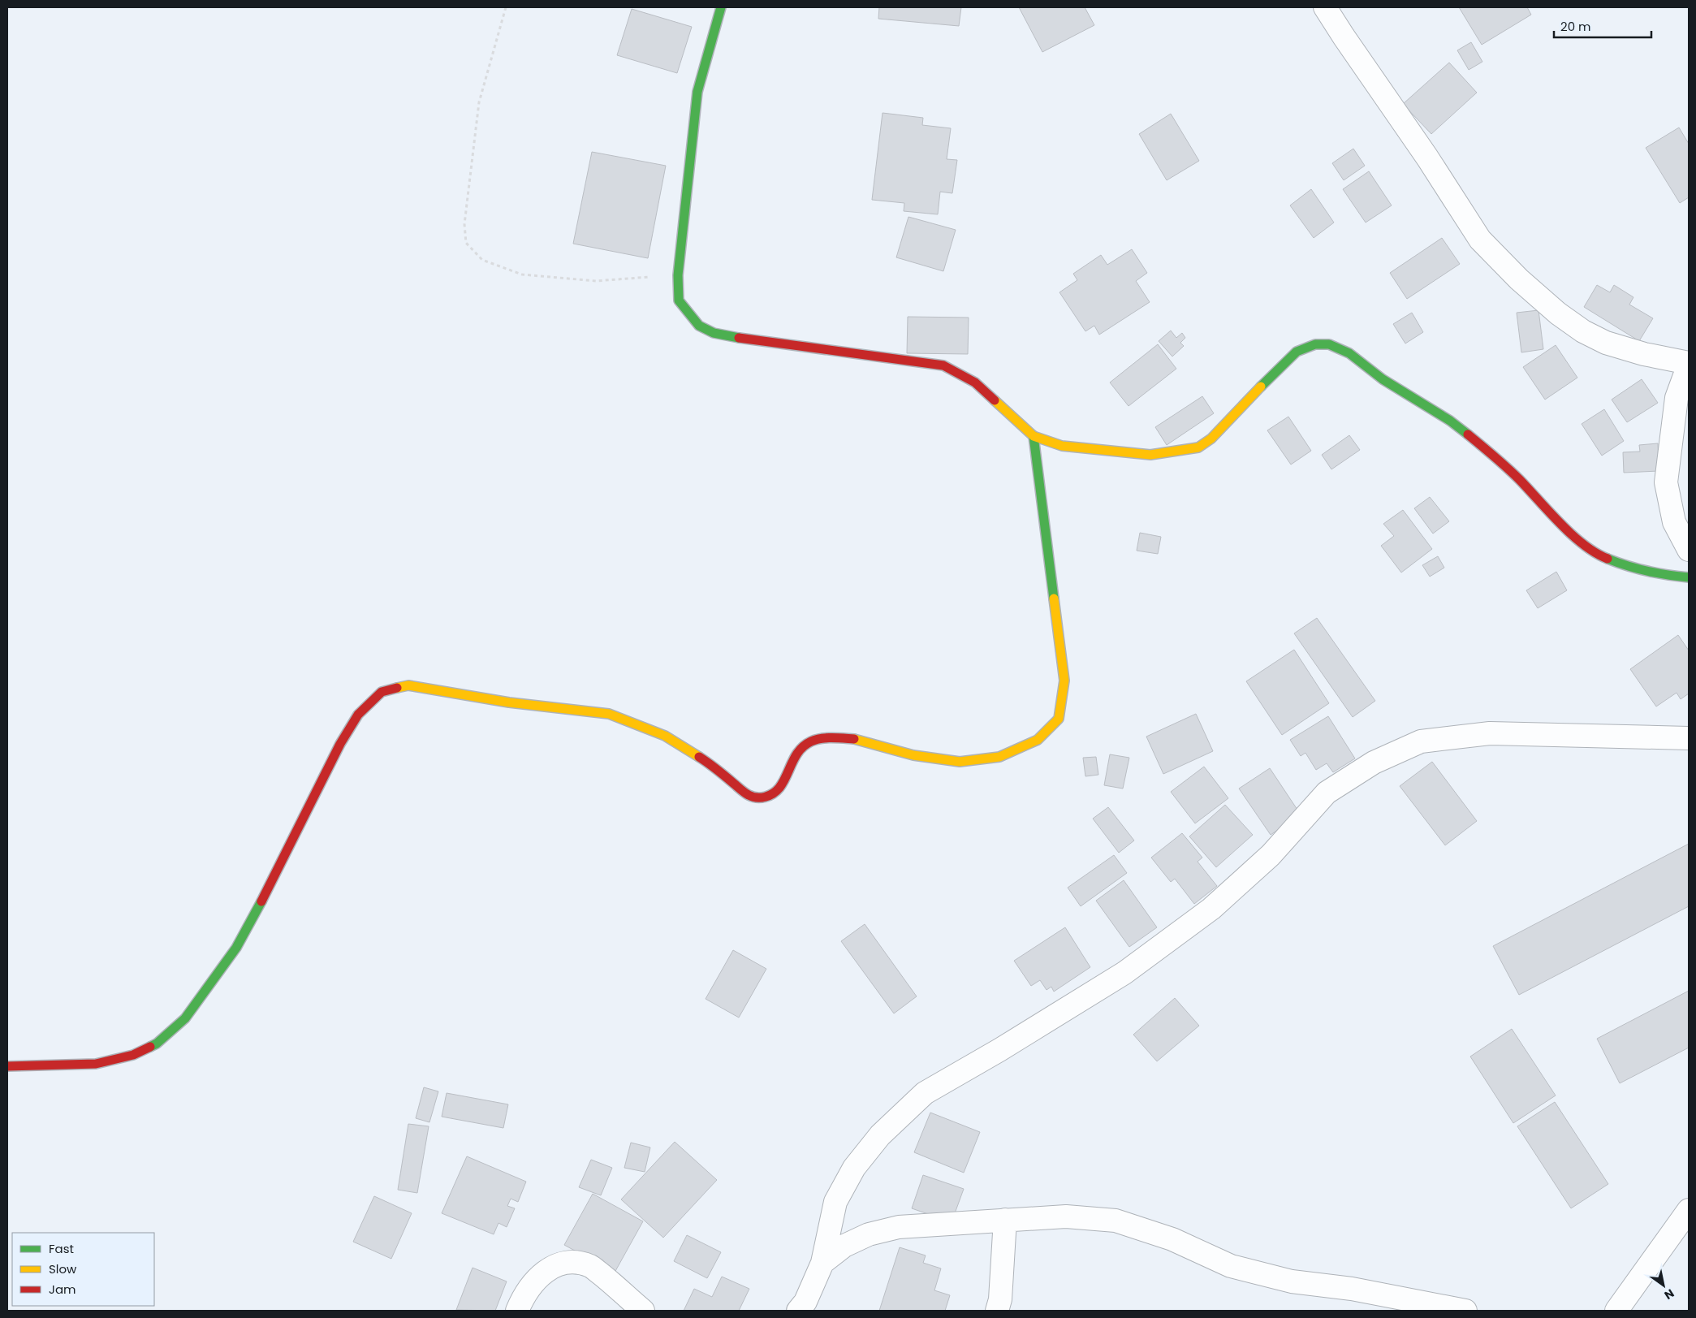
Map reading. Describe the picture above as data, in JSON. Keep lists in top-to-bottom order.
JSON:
{
  "legend": ["Fast", "Slow", "Jam"],
  "scale_bar": "20 m",
  "north": "bottom right"
}
